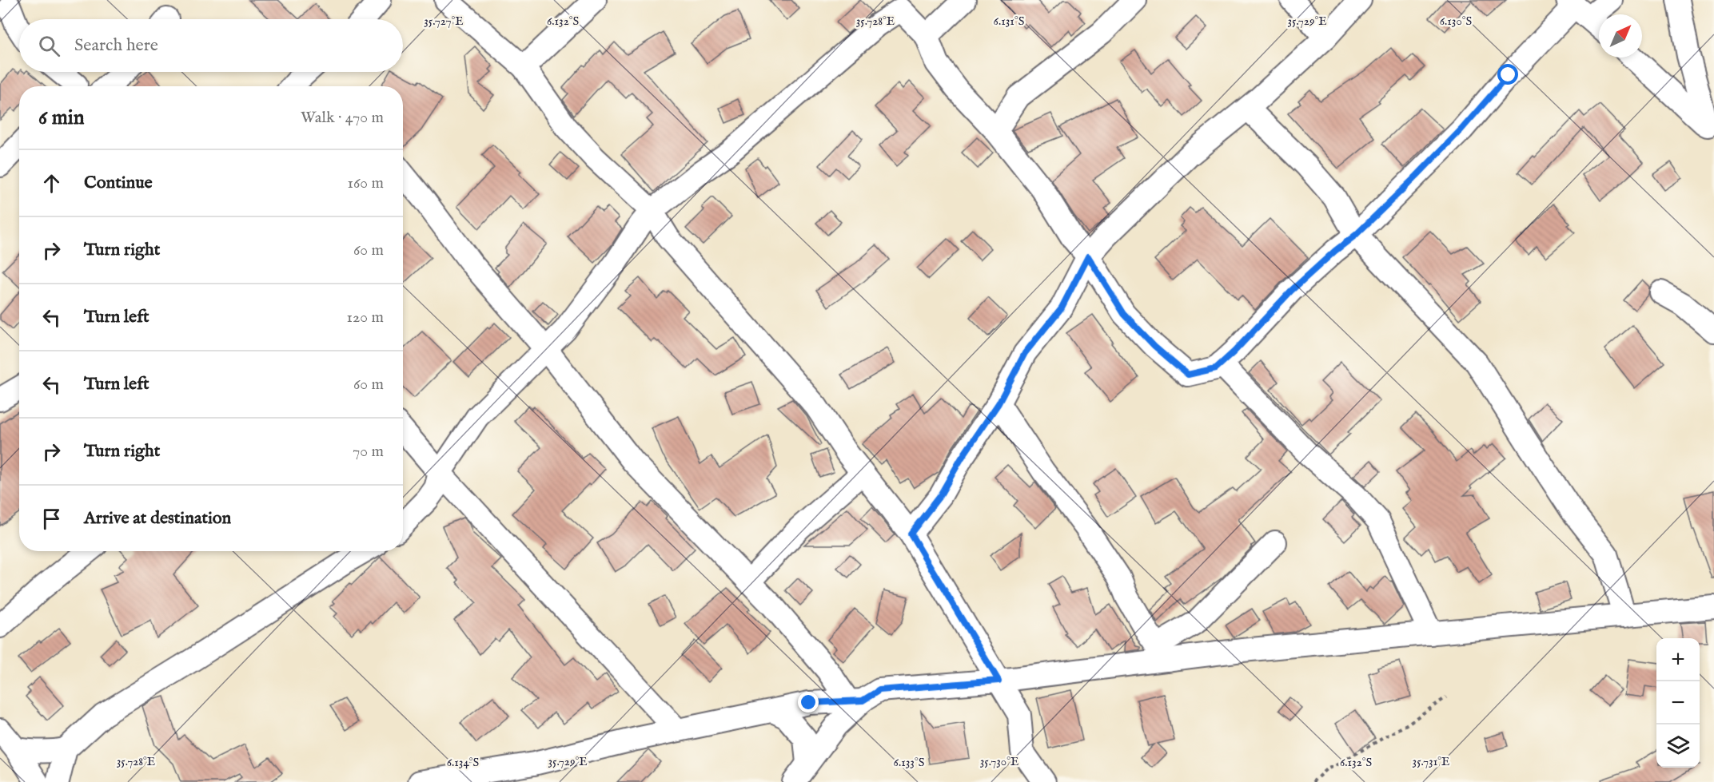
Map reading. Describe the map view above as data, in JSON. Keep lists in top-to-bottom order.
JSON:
{
  "north": "top right",
  "page": {
    "search": "Search here",
    "heading": ["6 min", "Walk · 470 m"],
    "list": [
      ["Continue", "160 m"],
      ["Turn right", "60 m"],
      ["Turn left", "120 m"],
      ["Turn left", "60 m"],
      ["Turn right", "70 m"],
      "Arrive at destination"
    ],
    "map_buttons": ["+", "−"]
  },
  "coordinates": [
    "6.132°S",
    "6.131°S",
    "6.130°S",
    "35.727°E",
    "35.728°E",
    "35.729°E",
    "35.730°E",
    "35.731°E",
    "6.134°S",
    "6.133°S"
  ]
}
